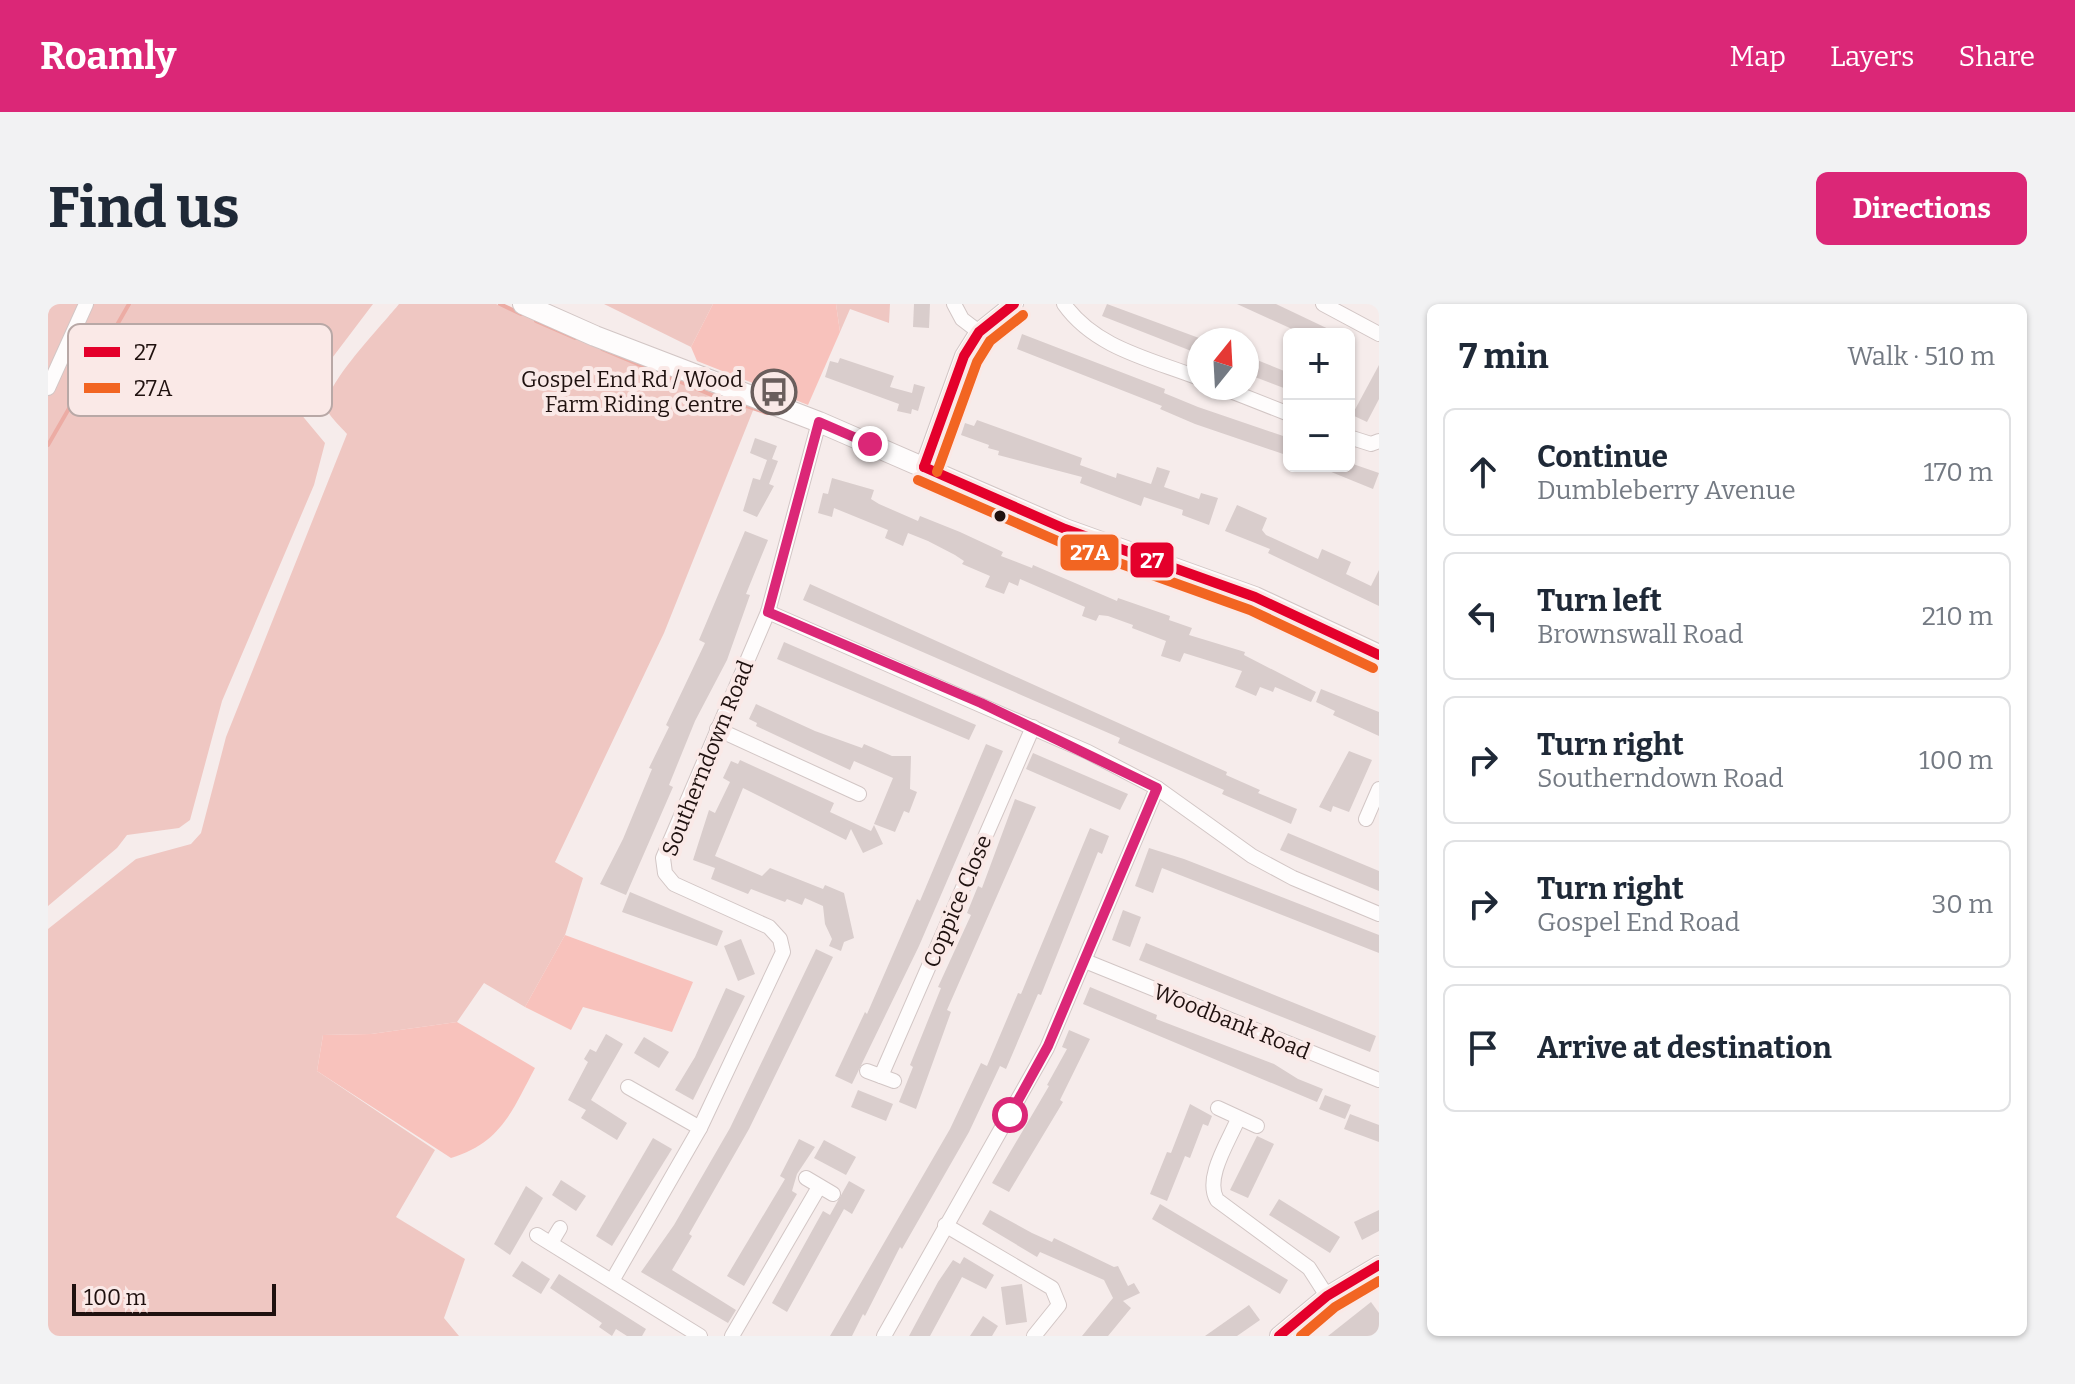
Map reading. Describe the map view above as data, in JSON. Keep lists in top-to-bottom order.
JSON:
{
  "streets": {
    "street": ["Southerndown Road", "Coppice Close", "Woodbank Road"]
  },
  "places": {
    "bus stop": ["Gospel End Rd / Wood Farm Riding Centre"]
  },
  "lines": ["transit line 27", "transit line 27A"],
  "legend": ["27", "27A"],
  "scale_bar": "100 m",
  "north": "top",
  "page": {
    "header": "Roamly",
    "nav": ["Map", "Layers", "Share"],
    "buttons": "Directions",
    "title": "Find us",
    "heading": ["7 min", "Walk · 510 m"],
    "map_buttons": ["+", "−"],
    "list": [
      ["Continue", "Dumbleberry Avenue", "170 m"],
      ["Turn left", "Brownswall Road", "210 m"],
      ["Turn right", "Southerndown Road", "100 m"],
      ["Turn right", "Gospel End Road", "30 m"],
      "Arrive at destination"
    ],
    "scale": "100 m"
  }
}
